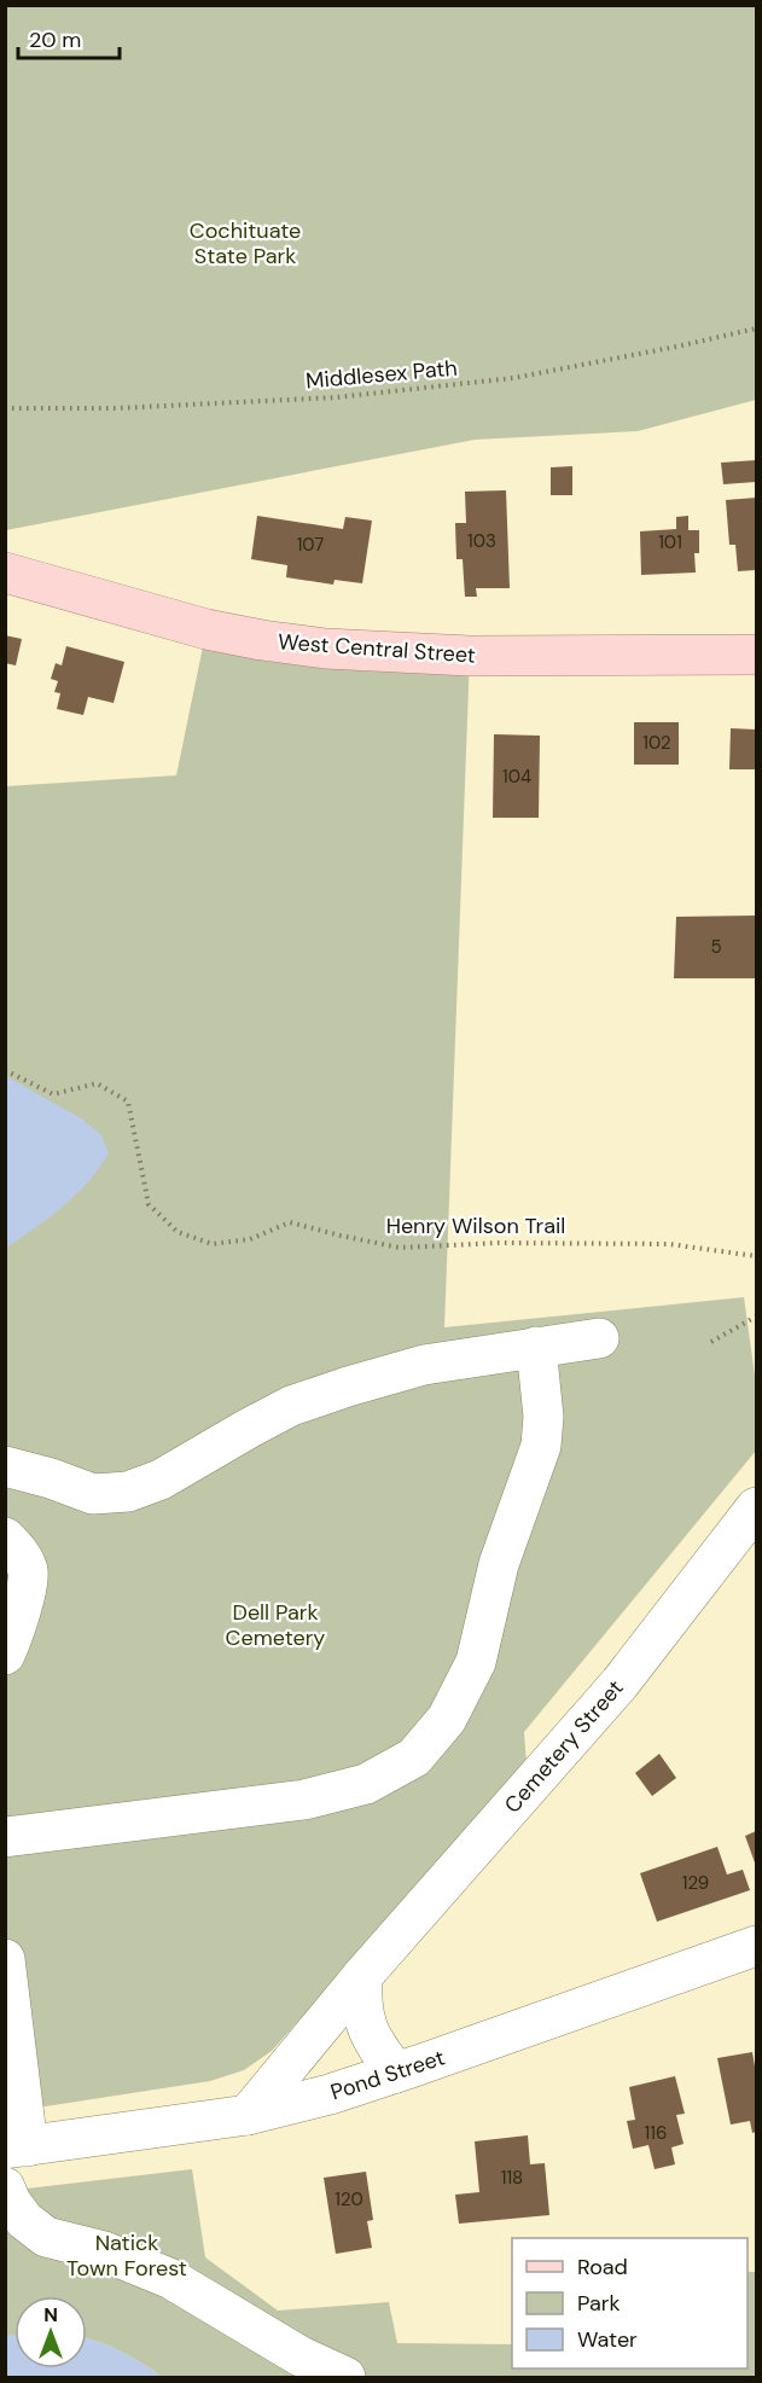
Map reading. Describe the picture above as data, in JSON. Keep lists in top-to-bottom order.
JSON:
{
  "streets": {
    "main road": ["West Central Street"],
    "street": ["Cemetery Street", "Pond Street"],
    "path": ["Middlesex Path", "Henry Wilson Trail"]
  },
  "crossings": [
    ["Cemetery Street", "Pond Street"]
  ],
  "parks": ["Cochituate State Park", "Dell Park Cemetery", "Natick Town Forest"],
  "house_numbers": [
    "103",
    "101",
    "107",
    "102",
    "104",
    "5",
    "129",
    "116",
    "118",
    "120"
  ],
  "legend": ["Road", "Park", "Water"],
  "scale_bar": "20 m",
  "north": "top"
}
